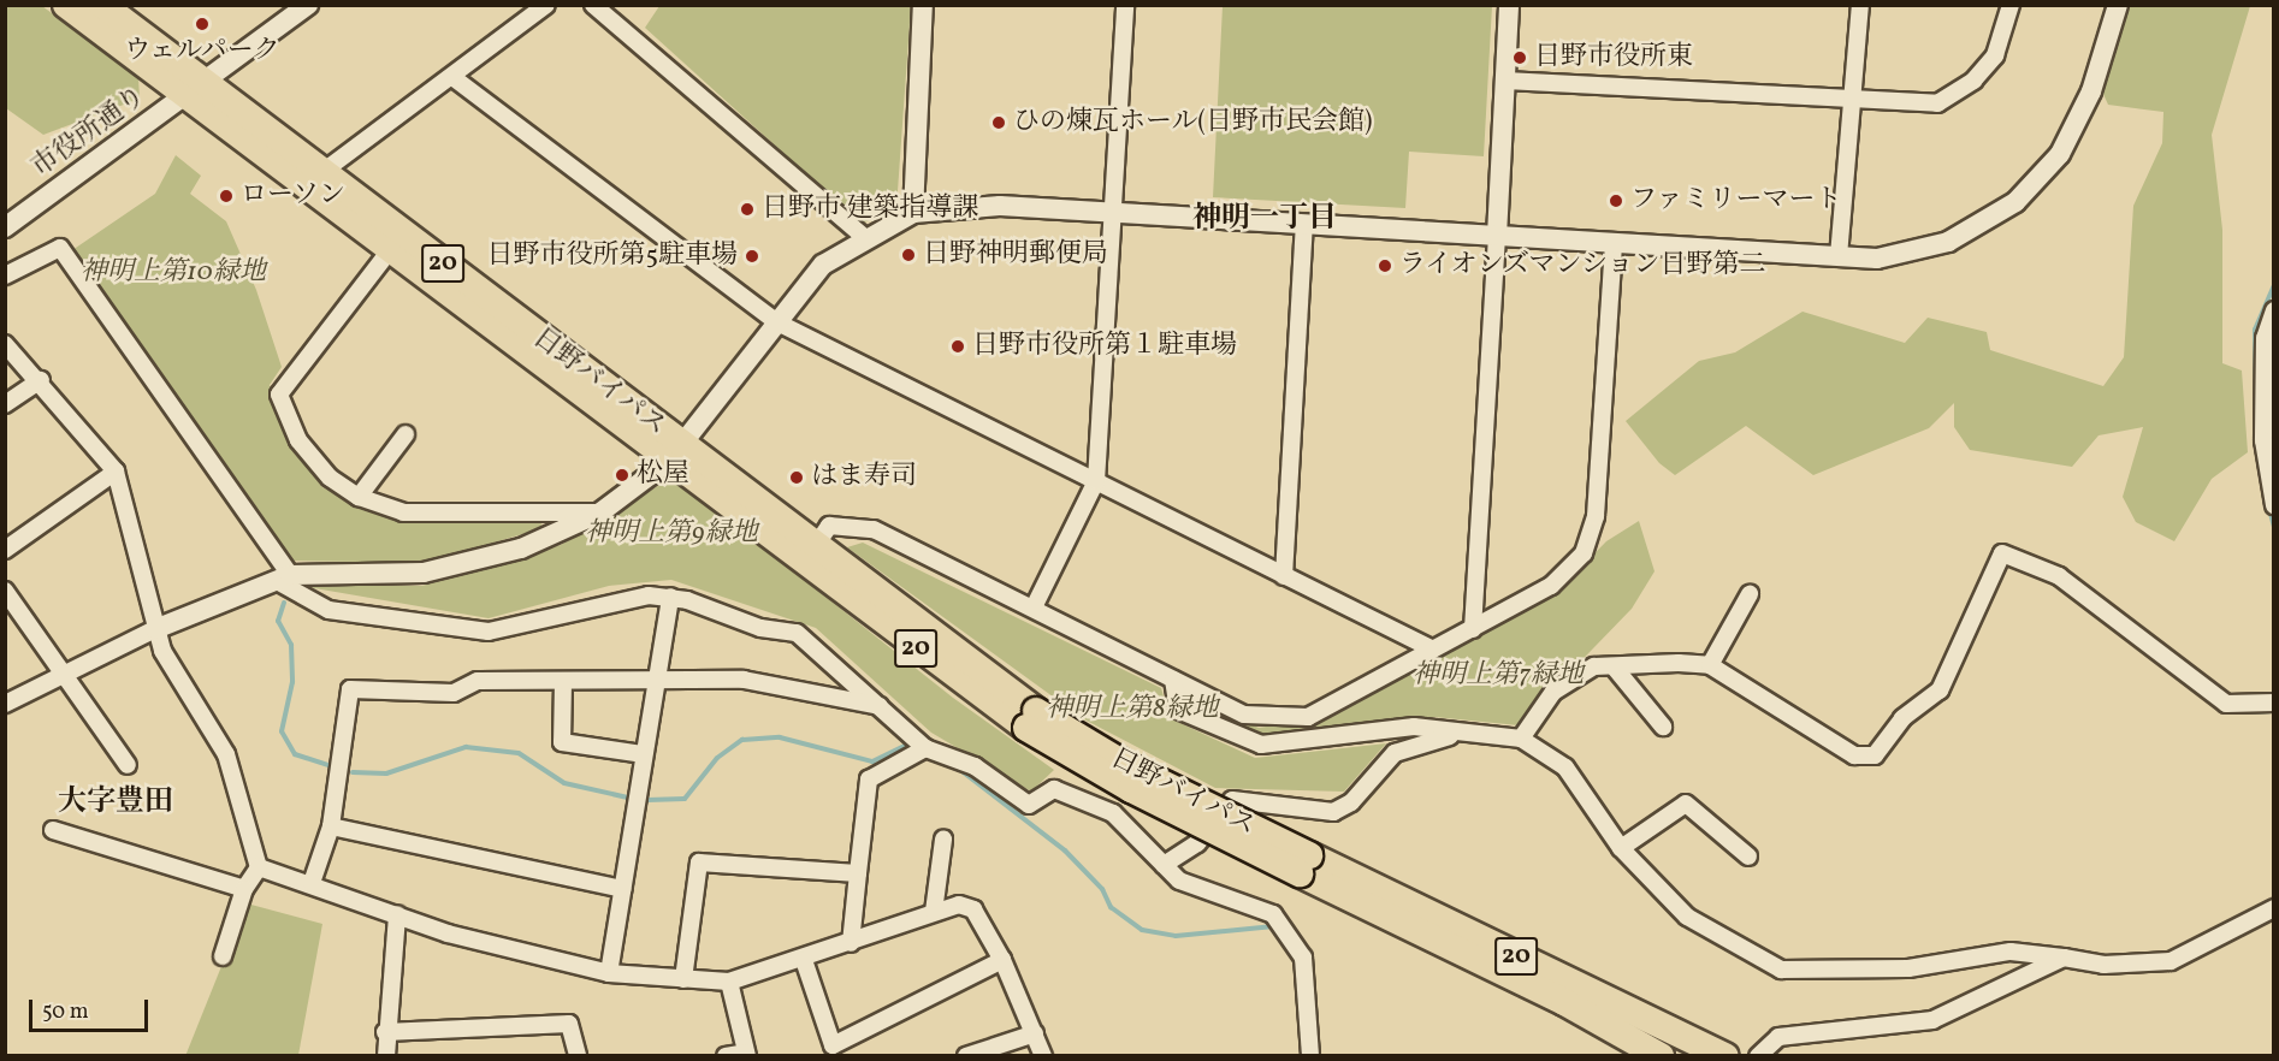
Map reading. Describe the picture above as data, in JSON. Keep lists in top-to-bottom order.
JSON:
{
  "streets": {
    "highway": ["20", "日野バイパス"],
    "street": ["市役所通り"]
  },
  "crossings": [
    ["市役所通り", "日野バイパス"]
  ],
  "districts": ["神明一丁目", "大字豊田"],
  "parks": [
    "神明上第10緑地",
    "神明上第9緑地",
    "神明上第7緑地",
    "神明上第8緑地"
  ],
  "places": [
    "ウェルパーク",
    "日野市役所東",
    "ひの煉瓦ホール(日野市民会館)",
    "ローソン",
    "ファミリーマート",
    "日野市 建築指導課",
    "日野神明郵便局",
    "日野市役所第5駐車場",
    "ライオンズマンション日野第二",
    "日野市役所第１駐車場",
    "松屋",
    "はま寿司"
  ],
  "scale_bar": "50 m"
}
